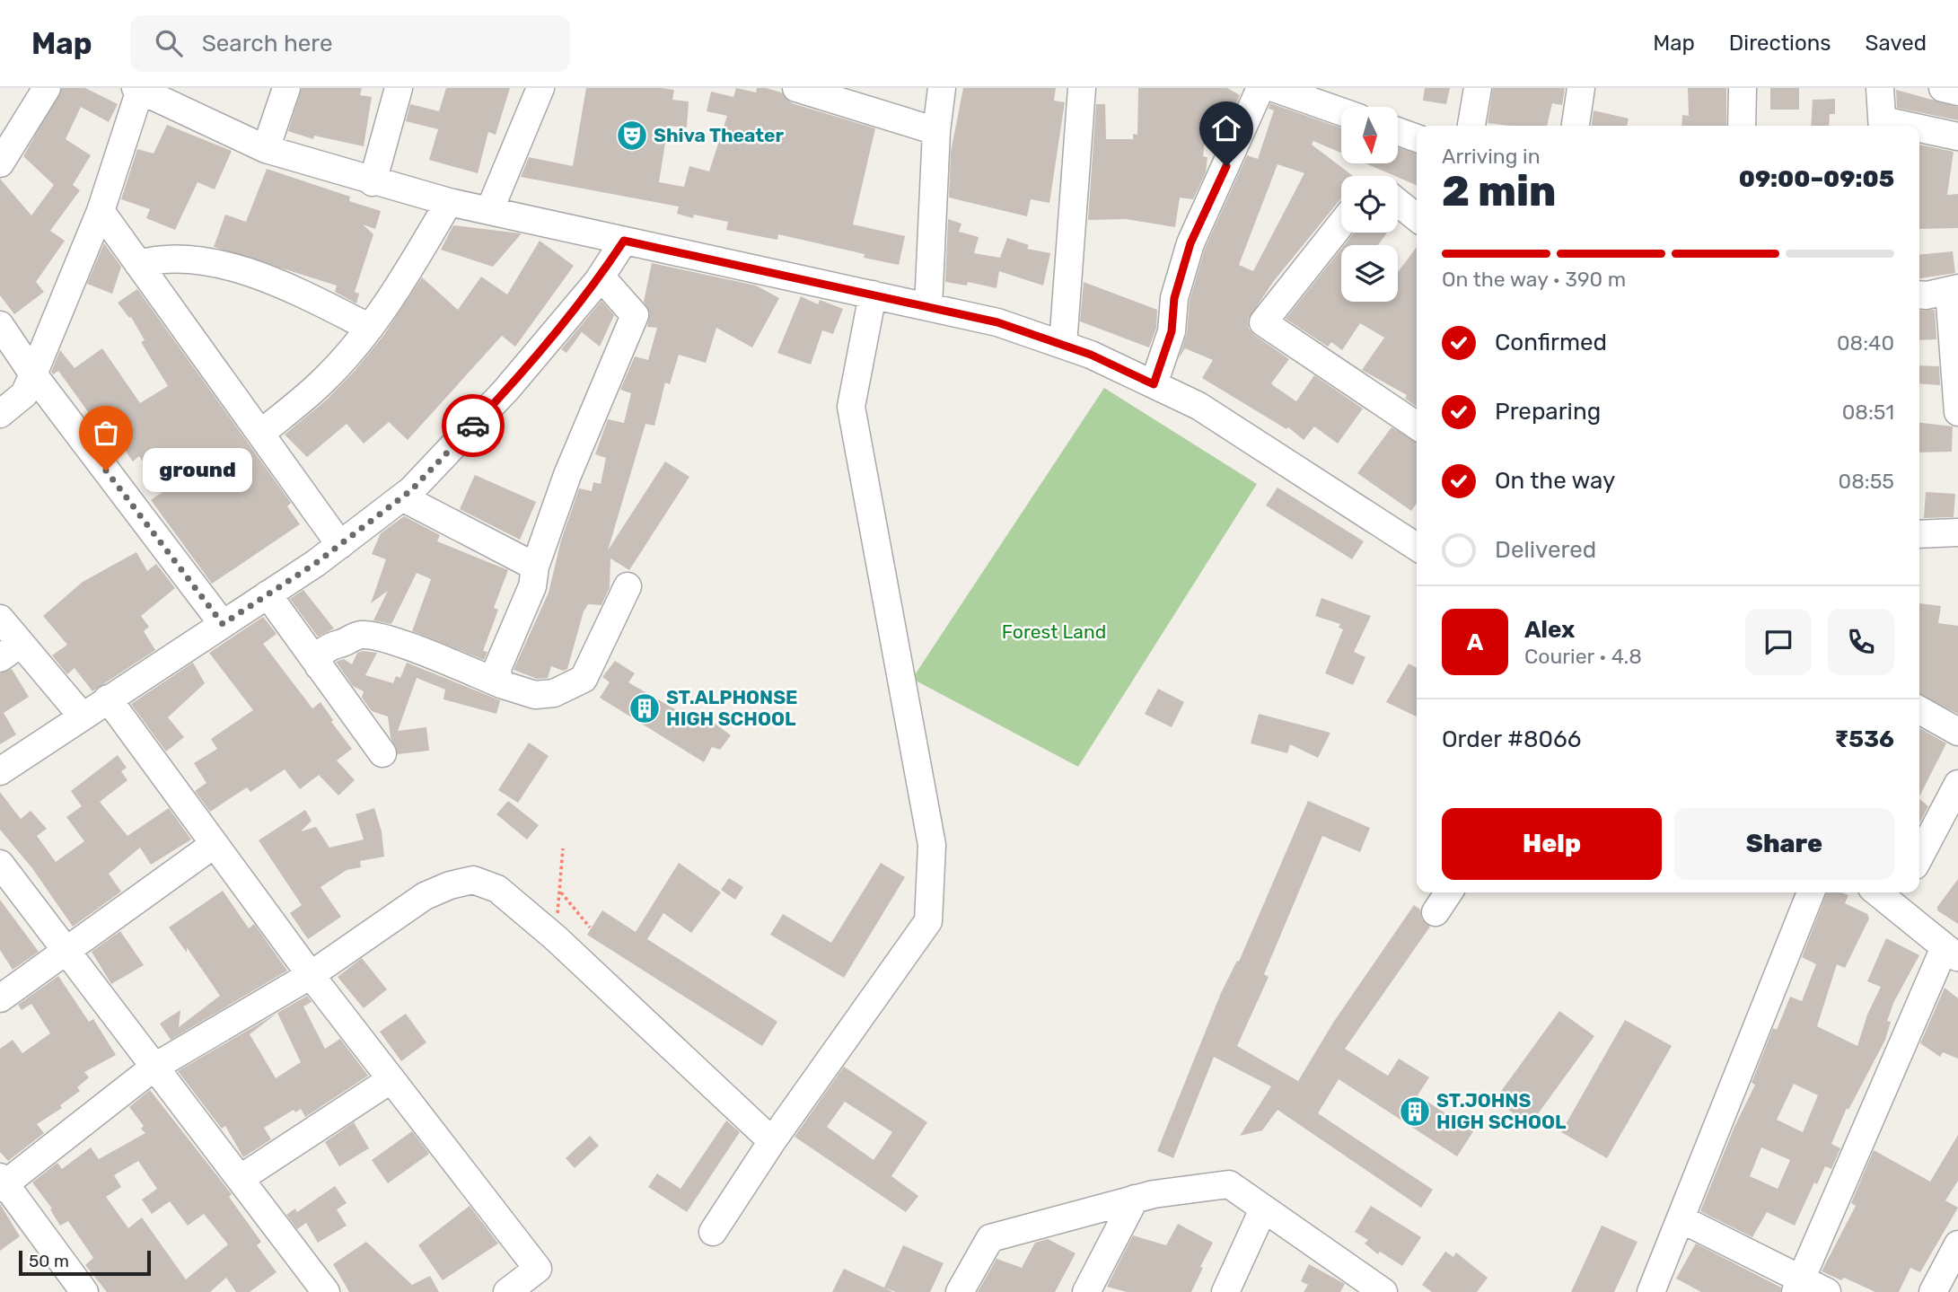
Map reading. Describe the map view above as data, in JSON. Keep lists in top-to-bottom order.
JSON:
{
  "parks": ["Forest Land"],
  "places": {
    "theatre": ["Shiva Theater"],
    "other": ["ground"],
    "building": ["ST.ALPHONSE HIGH SCHOOL", "ST.JOHNS HIGH SCHOOL"]
  },
  "scale_bar": "50 m",
  "north": "bottom",
  "page": {
    "header": "Map",
    "search": "Search here",
    "nav": ["Map", "Directions", "Saved"],
    "heading": ["2 min", "Arriving in", "09:00–09:05"],
    "panel": [
      "Alex",
      "Courier · 4.8",
      "Order #8066",
      "₹536"
    ],
    "bar": "On the way · 390 m",
    "list": [
      ["Confirmed", "08:40"],
      ["Preparing", "08:51"],
      ["On the way", "08:55"],
      "Delivered"
    ],
    "bubble": "ground",
    "round": "A",
    "buttons": ["Help", "Share"],
    "scale": "50 m"
  }
}
